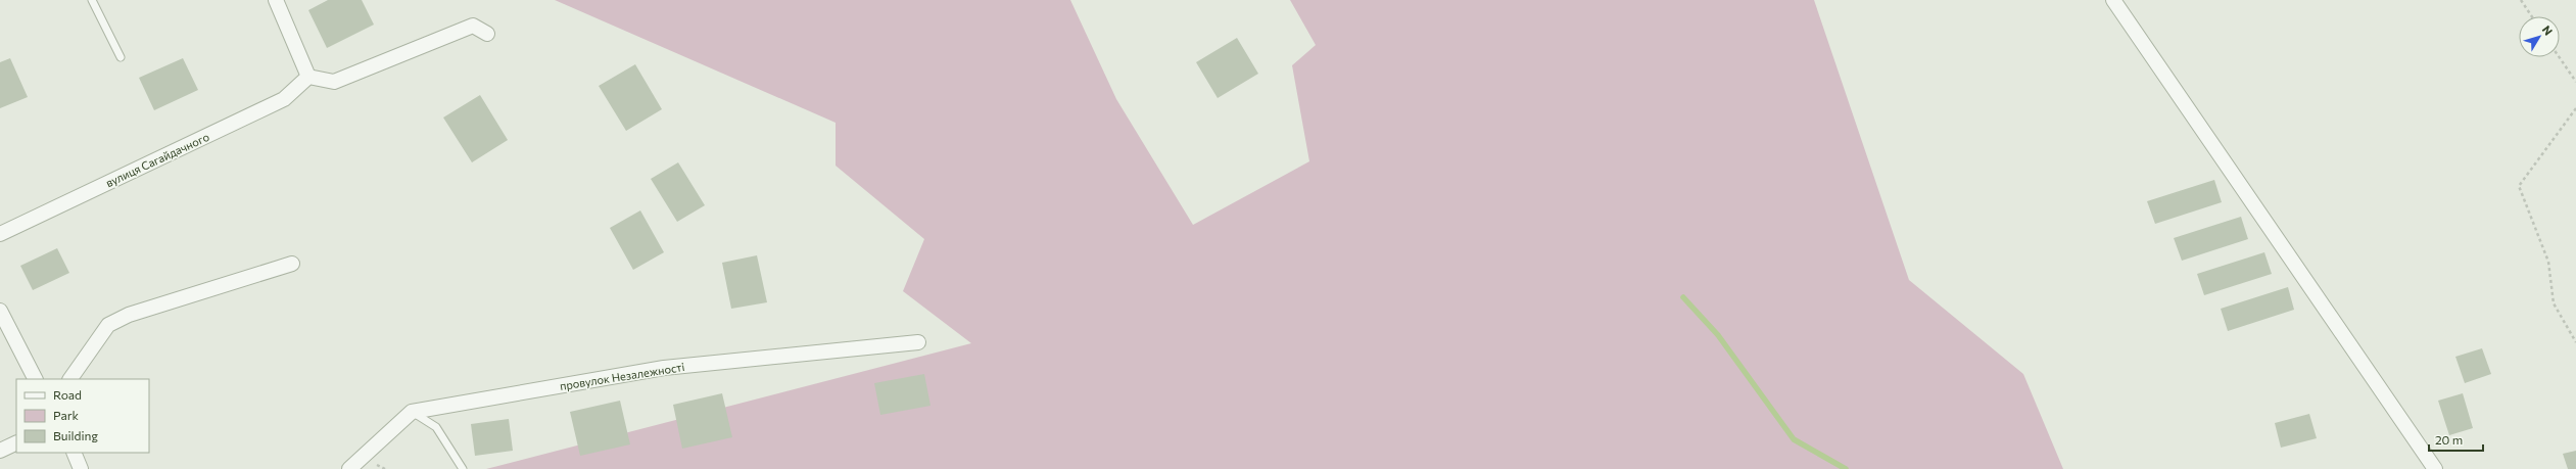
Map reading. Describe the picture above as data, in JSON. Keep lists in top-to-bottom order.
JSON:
{
  "streets": {
    "street": ["вулиця Сагайдачного", "провулок Незалежності"]
  },
  "legend": ["Road", "Park", "Building"],
  "scale_bar": "20 m",
  "north": "top right"
}
